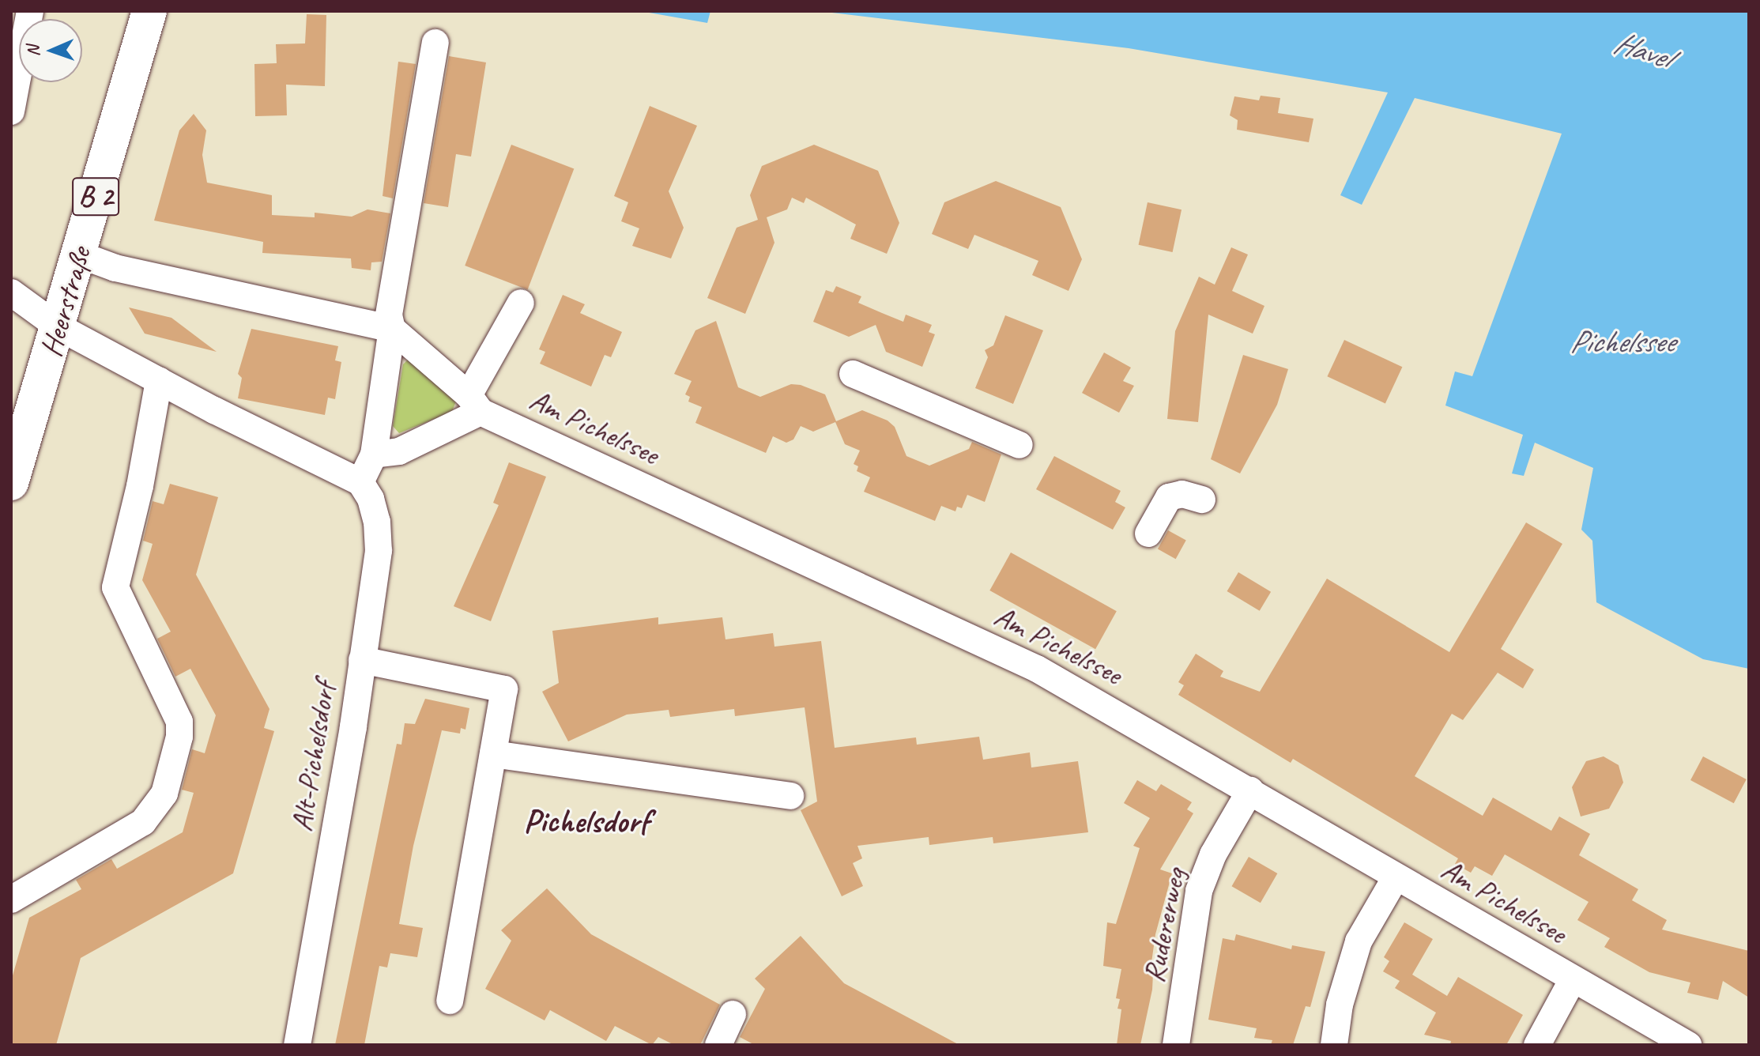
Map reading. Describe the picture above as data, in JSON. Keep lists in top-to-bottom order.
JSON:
{
  "streets": {
    "main road": ["B 2", "Heerstraße"],
    "street": ["Am Pichelssee", "Alt-Pichelsdorf", "Rudererweg"]
  },
  "crossings": [
    ["Am Pichelssee", "Rudererweg"]
  ],
  "districts": ["Pichelsdorf"],
  "water": ["Havel", "Pichelssee"],
  "north": "left"
}
